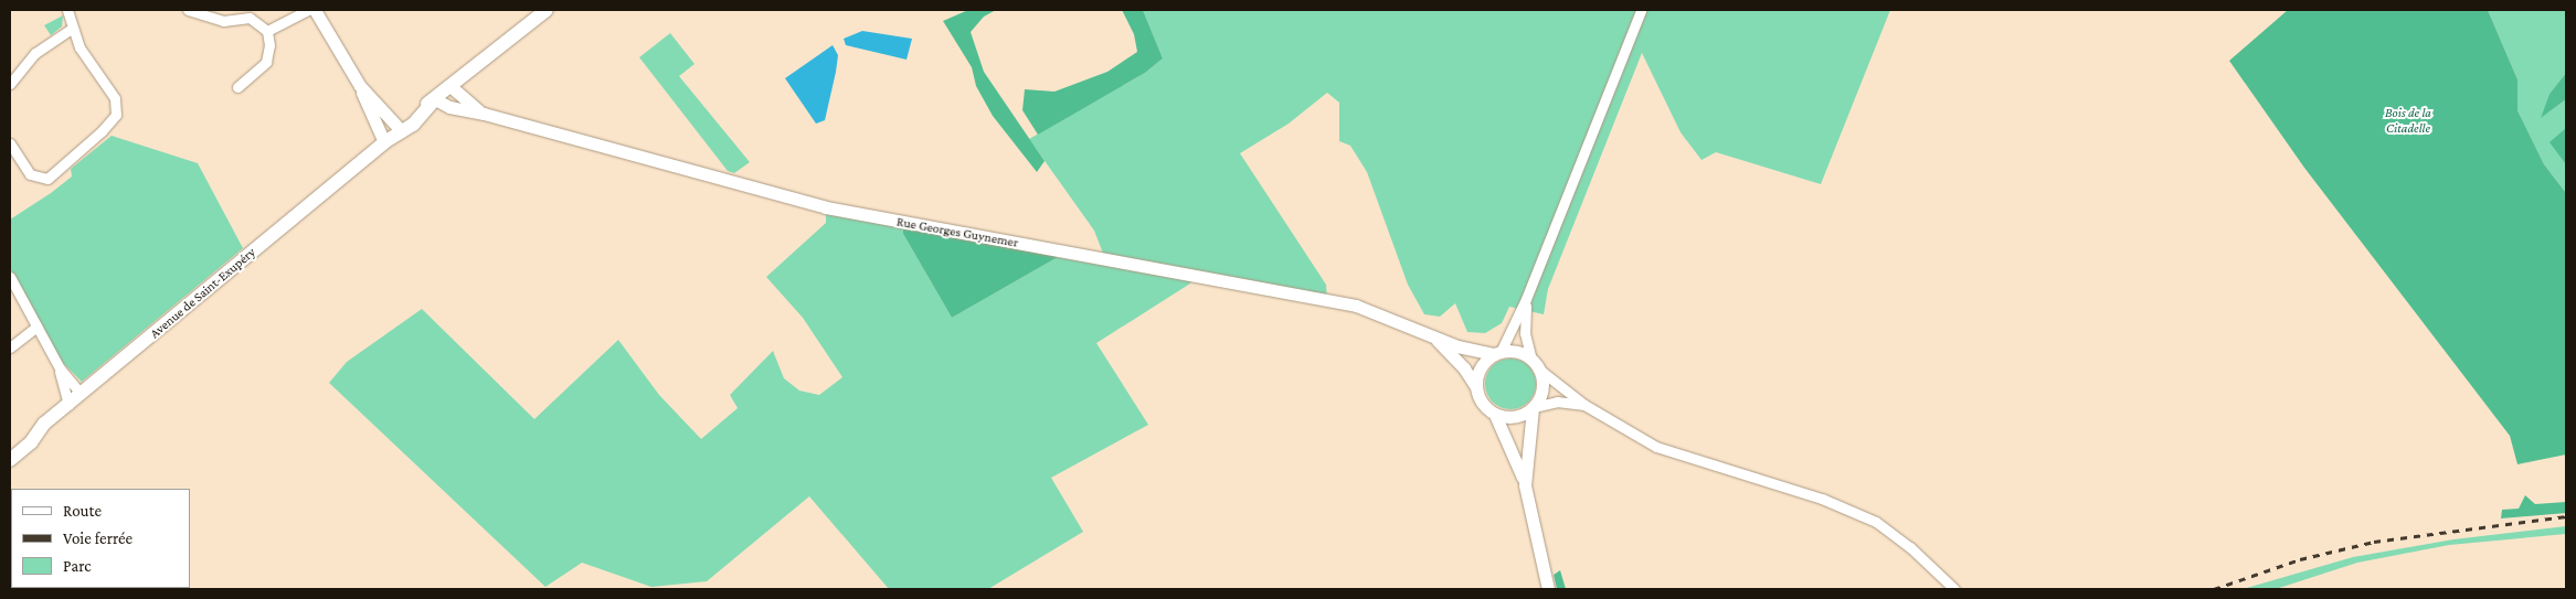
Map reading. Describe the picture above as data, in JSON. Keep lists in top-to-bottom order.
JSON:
{
  "streets": {
    "main road": ["Avenue de Saint-Exupéry"],
    "street": ["Rue Georges Guynemer"]
  },
  "crossings": [
    ["Rue Georges Guynemer", "Avenue de Saint-Exupéry"]
  ],
  "parks": ["Bois de la Citadelle"],
  "legend": ["Route", "Voie ferrée", "Parc"]
}
